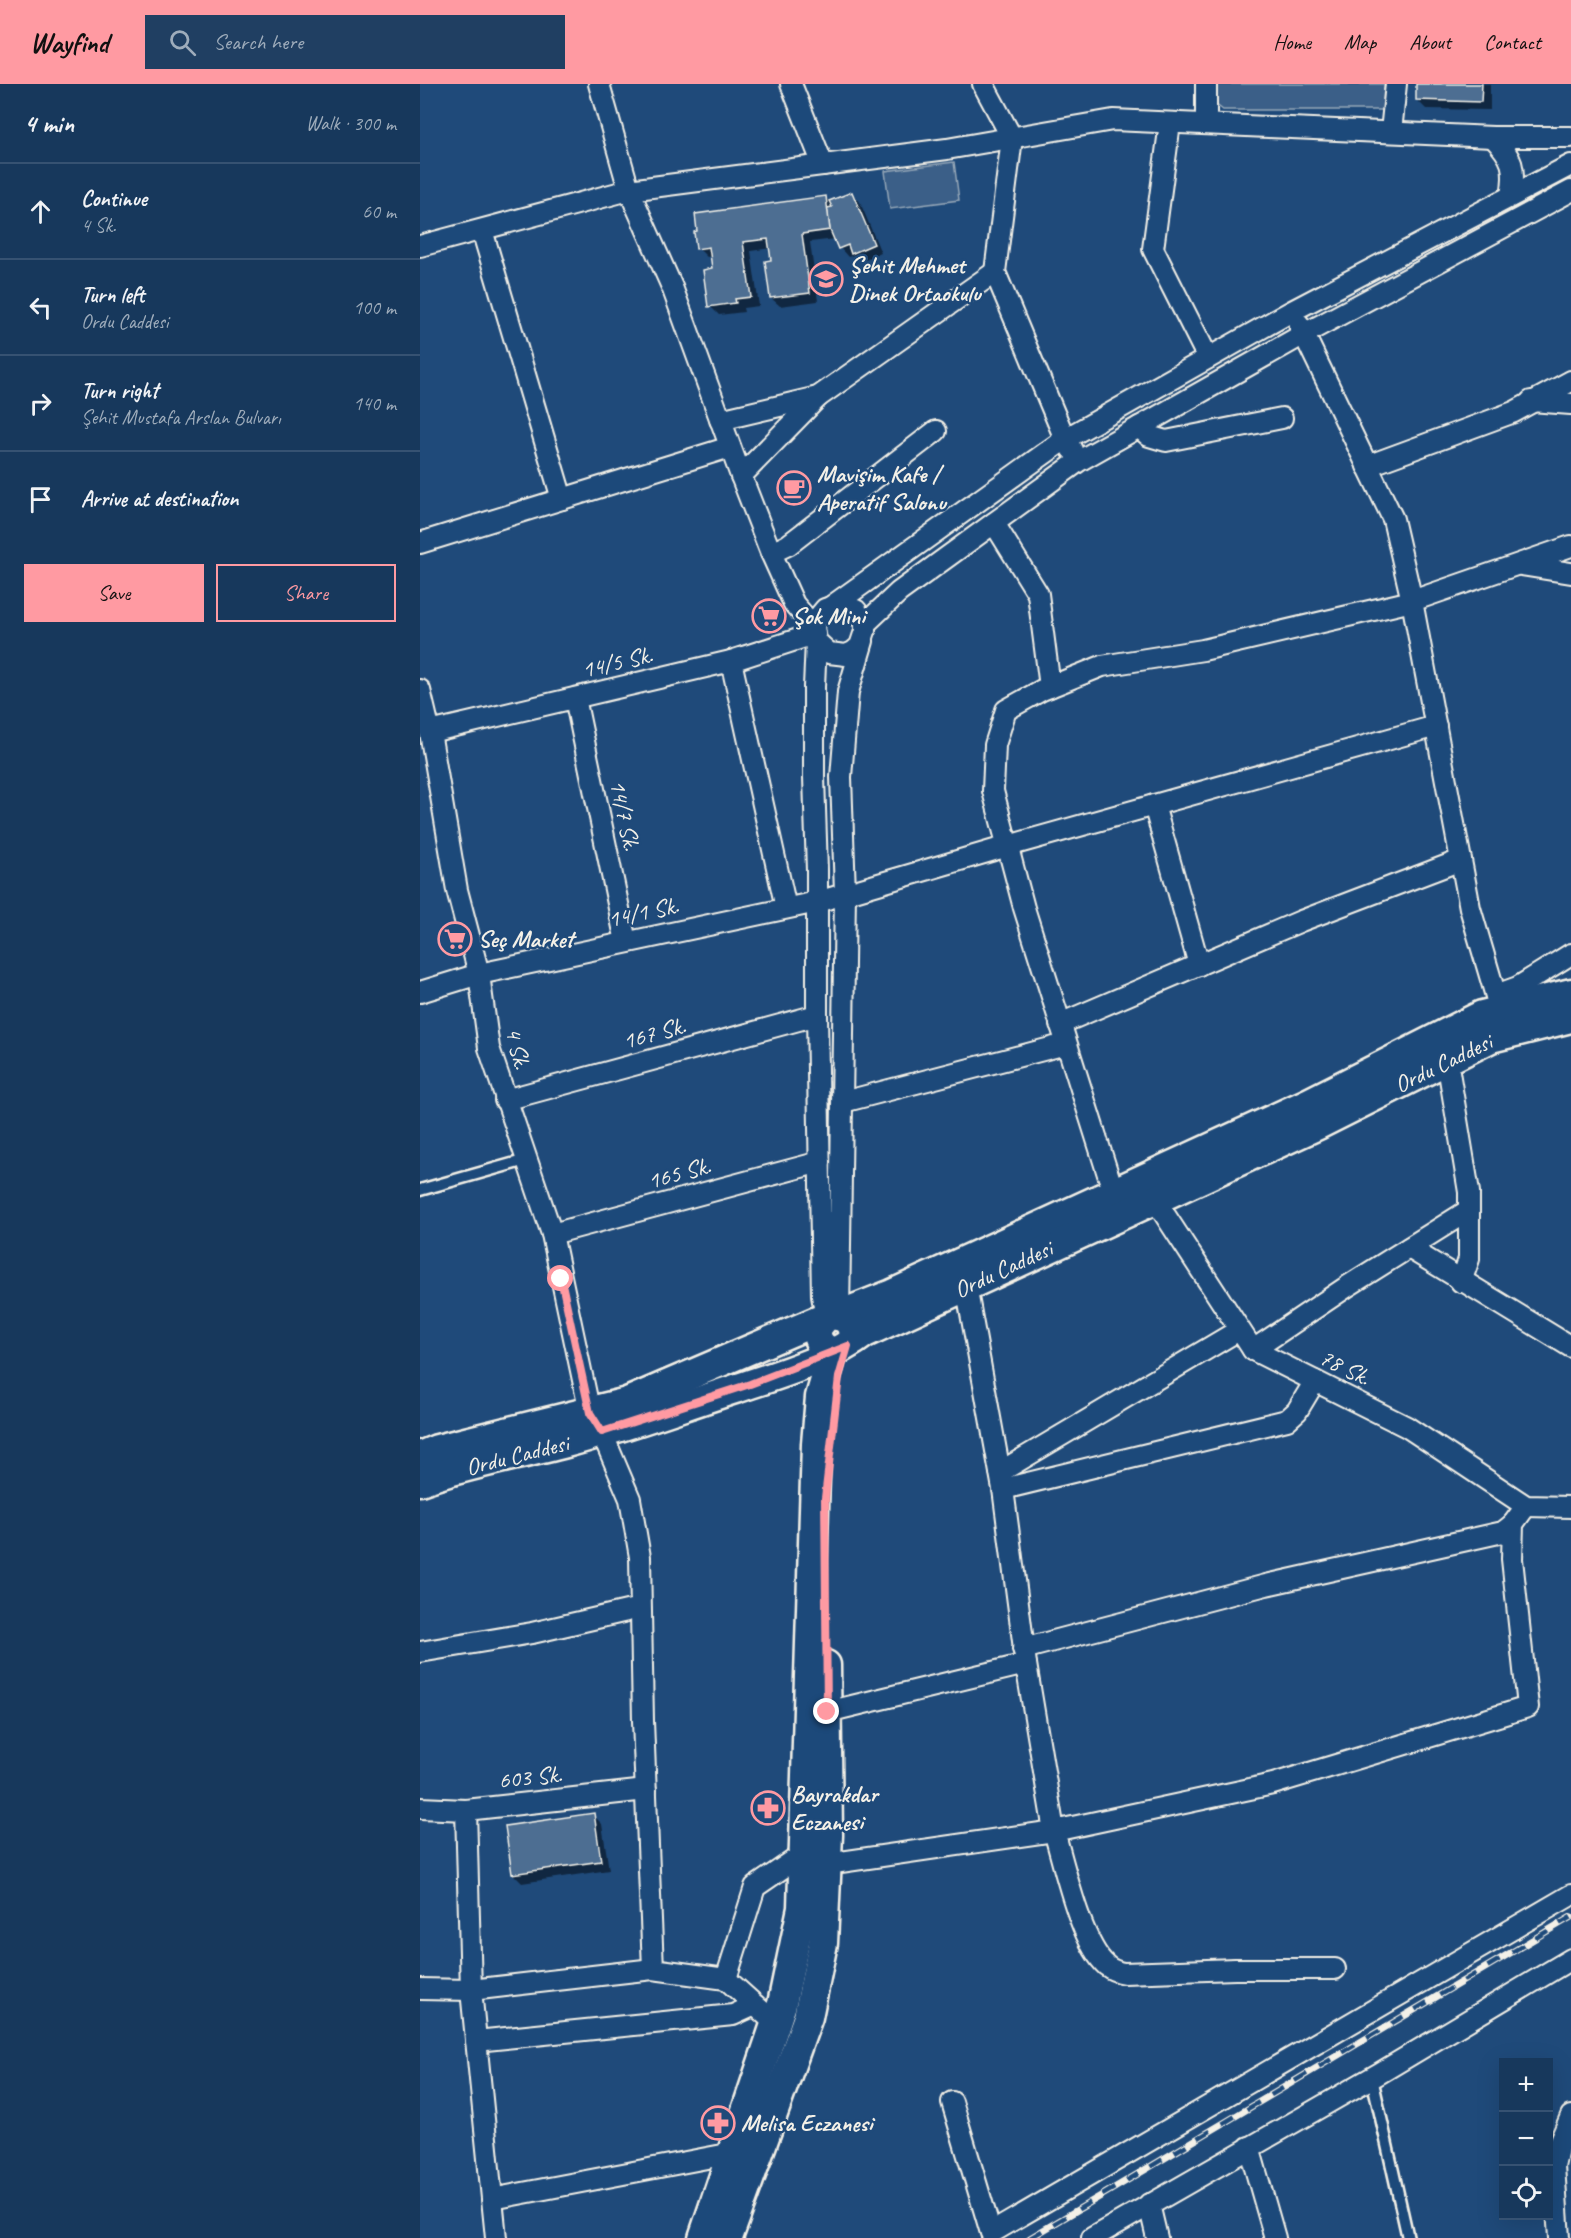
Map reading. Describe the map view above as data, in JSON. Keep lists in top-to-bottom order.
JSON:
{
  "streets": {
    "main road": ["Ordu Caddesi"],
    "street": [
      "14/5 Sk.",
      "14/7 Sk.",
      "14/1 Sk.",
      "167 Sk.",
      "4 Sk.",
      "165 Sk.",
      "78 Sk.",
      "603 Sk."
    ]
  },
  "crossings": [
    ["14/5 Sk.", "14/7 Sk."],
    ["14/5 Sk.", "4 Sk."],
    ["14/7 Sk.", "14/1 Sk."],
    ["14/1 Sk.", "4 Sk."],
    ["167 Sk.", "4 Sk."],
    ["4 Sk.", "Ordu Caddesi"],
    ["4 Sk.", "165 Sk."],
    ["4 Sk.", "603 Sk."],
    ["Ordu Caddesi", "78 Sk."]
  ],
  "places": {
    "school or university": ["Şehit Mehmet Dinek Ortaokulu"],
    "cafe": ["Mavişim Kafe / Aperatif Salonu"],
    "supermarket": ["Şok Mini", "Seç Market"],
    "pharmacy": ["Bayrakdar Eczanesi", "Melisa Eczanesi"]
  },
  "page": {
    "header": "Wayfind",
    "search": "Search here",
    "nav": [
      "Home",
      "Map",
      "About",
      "Contact"
    ],
    "heading": ["4 min", "Walk · 300 m"],
    "list": [
      ["Continue", "4 Sk.", "60 m"],
      ["Turn left", "Ordu Caddesi", "100 m"],
      ["Turn right", "Şehit Mustafa Arslan Bulvarı", "140 m"],
      "Arrive at destination"
    ],
    "buttons": ["Save", "Share"],
    "map_buttons": ["+", "−"]
  }
}
